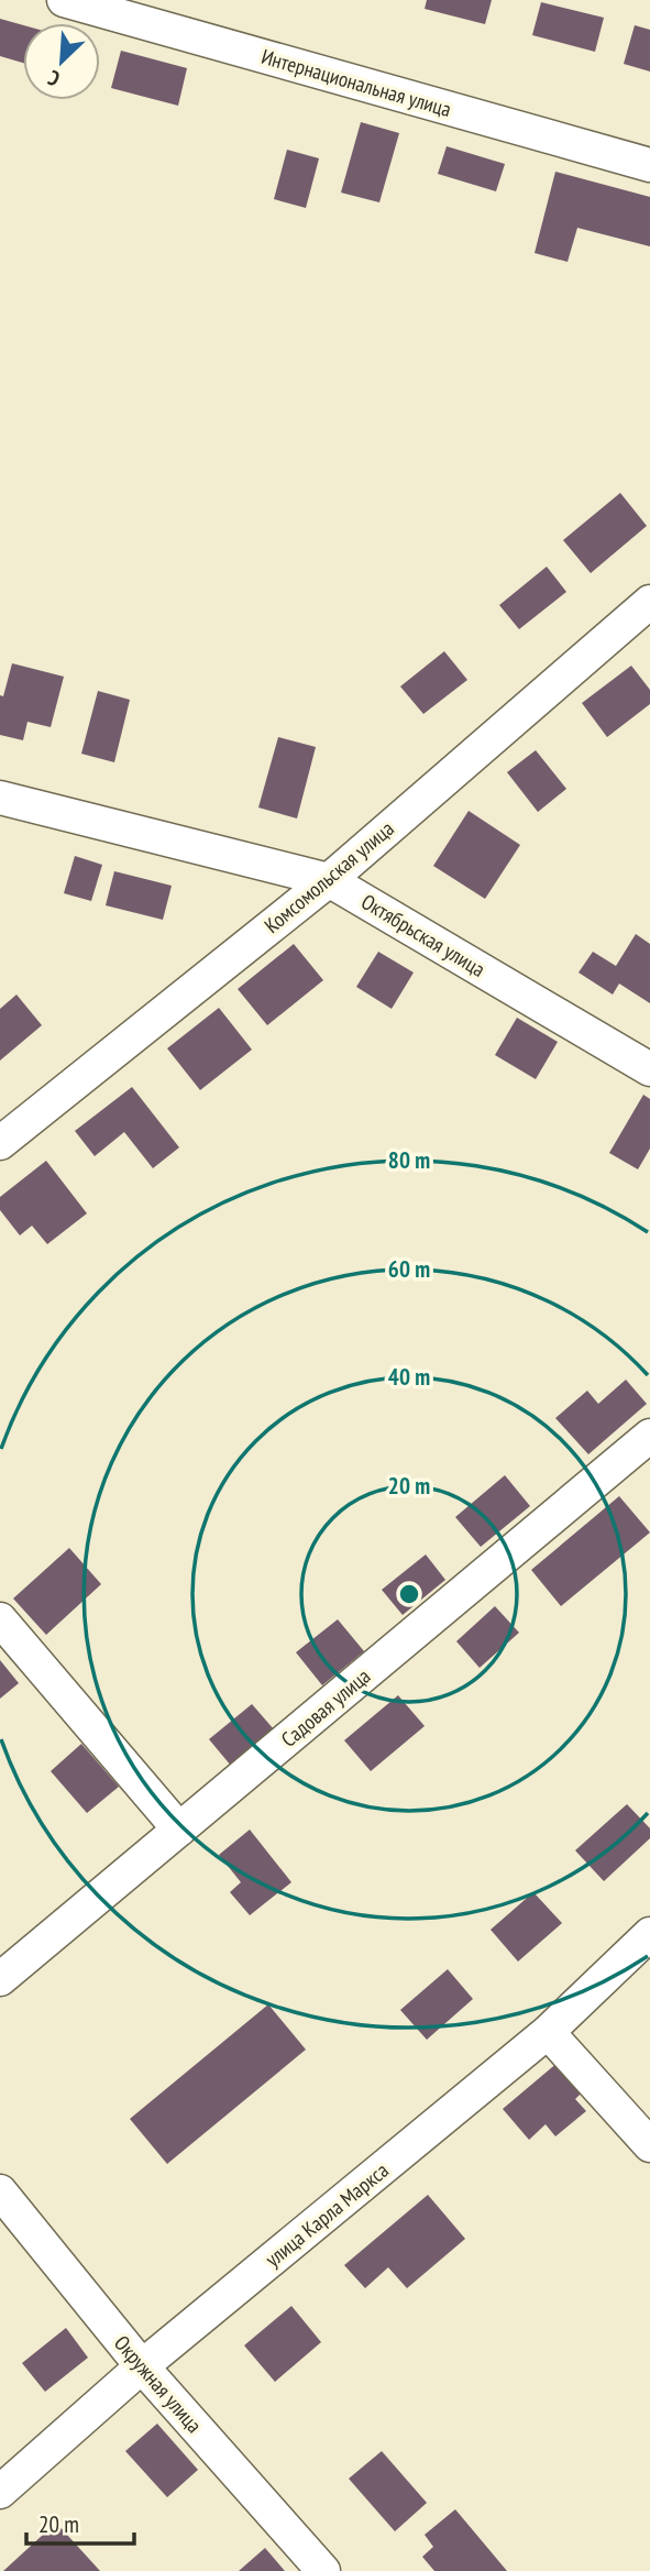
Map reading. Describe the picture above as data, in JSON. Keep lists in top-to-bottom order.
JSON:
{
  "streets": {
    "street": [
      "Интернациональная улица",
      "Комсомольская улица",
      "Октябрьская улица",
      "Садовая улица",
      "улица Карла Маркса",
      "Окружная улица"
    ]
  },
  "crossings": [
    ["Комсомольская улица", "Октябрьская улица"],
    ["улица Карла Маркса", "Окружная улица"]
  ],
  "scale_bar": "20 m",
  "north": "bottom left",
  "rings": [
    "80 m",
    "60 m",
    "40 m",
    "20 m"
  ]
}
